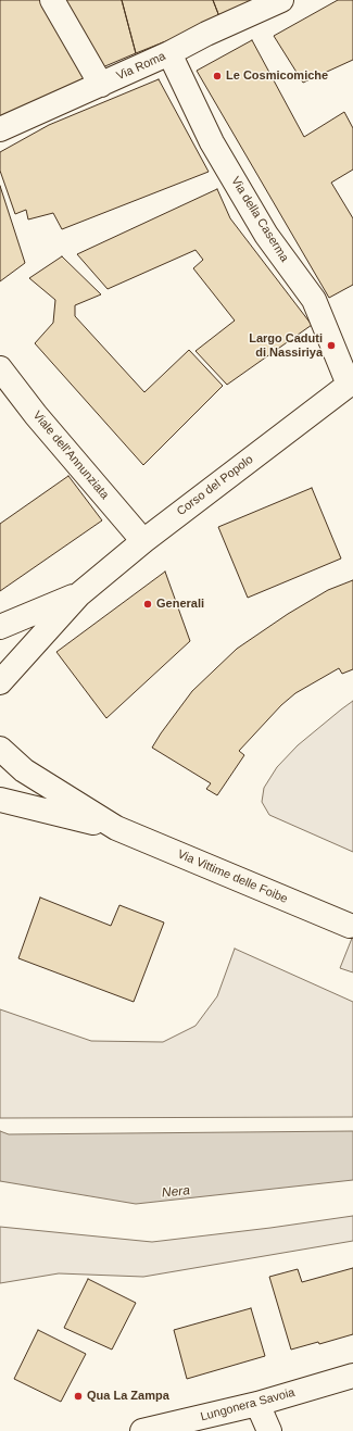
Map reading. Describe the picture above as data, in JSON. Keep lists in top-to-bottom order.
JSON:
{
  "streets": {
    "street": [
      "Via Roma",
      "Via della Caserma",
      "Viale dell'Annunziata",
      "Corso del Popolo",
      "Via Vittime delle Foibe",
      "Lungonera Savoia"
    ]
  },
  "crossings": [
    ["Via Roma", "Via della Caserma"],
    ["Via della Caserma", "Corso del Popolo"],
    ["Viale dell'Annunziata", "Corso del Popolo"]
  ],
  "water": ["Nera"],
  "places": [
    "Le Cosmicomiche",
    "Largo Caduti di Nassiriya",
    "Generali",
    "Qua La Zampa"
  ]
}
